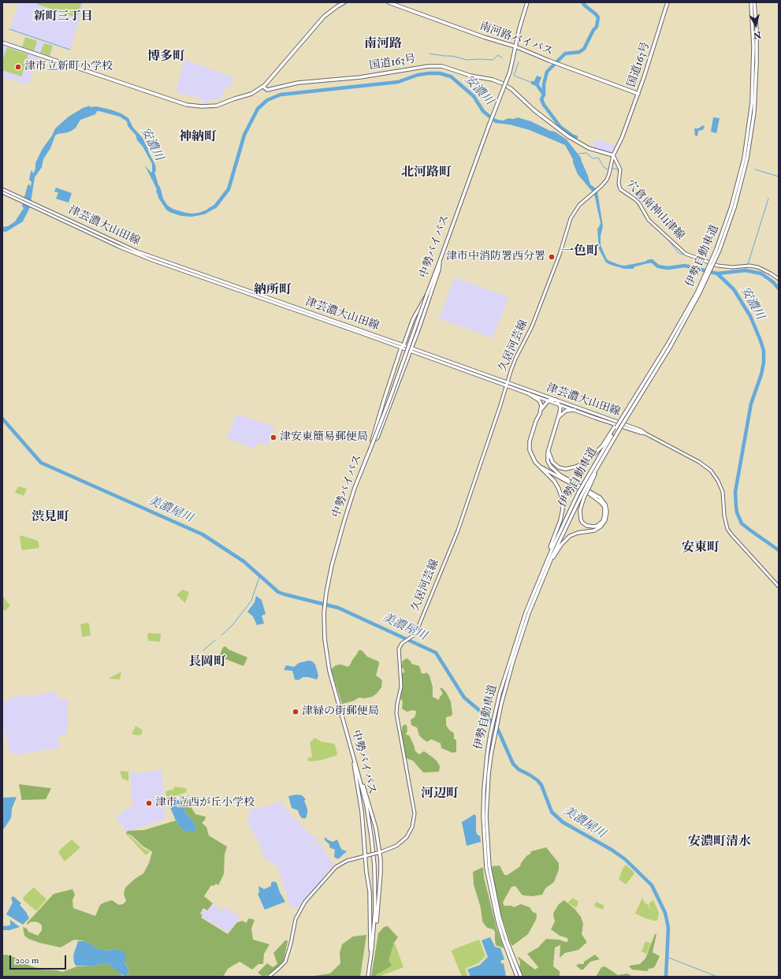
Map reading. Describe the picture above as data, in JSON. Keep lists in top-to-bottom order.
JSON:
{
  "streets": {
    "highway": [
      "南河路バイパス",
      "国道163号",
      "中勢バイパス",
      "伊勢自動車道"
    ],
    "main road": ["穴倉南神山津線", "津芸濃大山田線", "久居河芸線"]
  },
  "crossings": [
    ["南河路バイパス", "国道163号"],
    ["南河路バイパス", "中勢バイパス"],
    ["国道163号", "穴倉南神山津線"],
    ["国道163号", "久居河芸線"],
    ["穴倉南神山津線", "久居河芸線"],
    ["津芸濃大山田線", "久居河芸線"]
  ],
  "districts": [
    "新町三丁目",
    "南河路",
    "博多町",
    "神納町",
    "北河路町",
    "一色町",
    "納所町",
    "渋見町",
    "安東町",
    "長岡町",
    "河辺町",
    "安濃町清水"
  ],
  "water": ["安濃川", "美濃屋川"],
  "places": [
    "津市立新町小学校",
    "津市中消防署西分署",
    "津安東簡易郵便局",
    "津緑の街郵便局",
    "津市立西が丘小学校"
  ],
  "scale_bar": "200 m",
  "north": "bottom"
}
